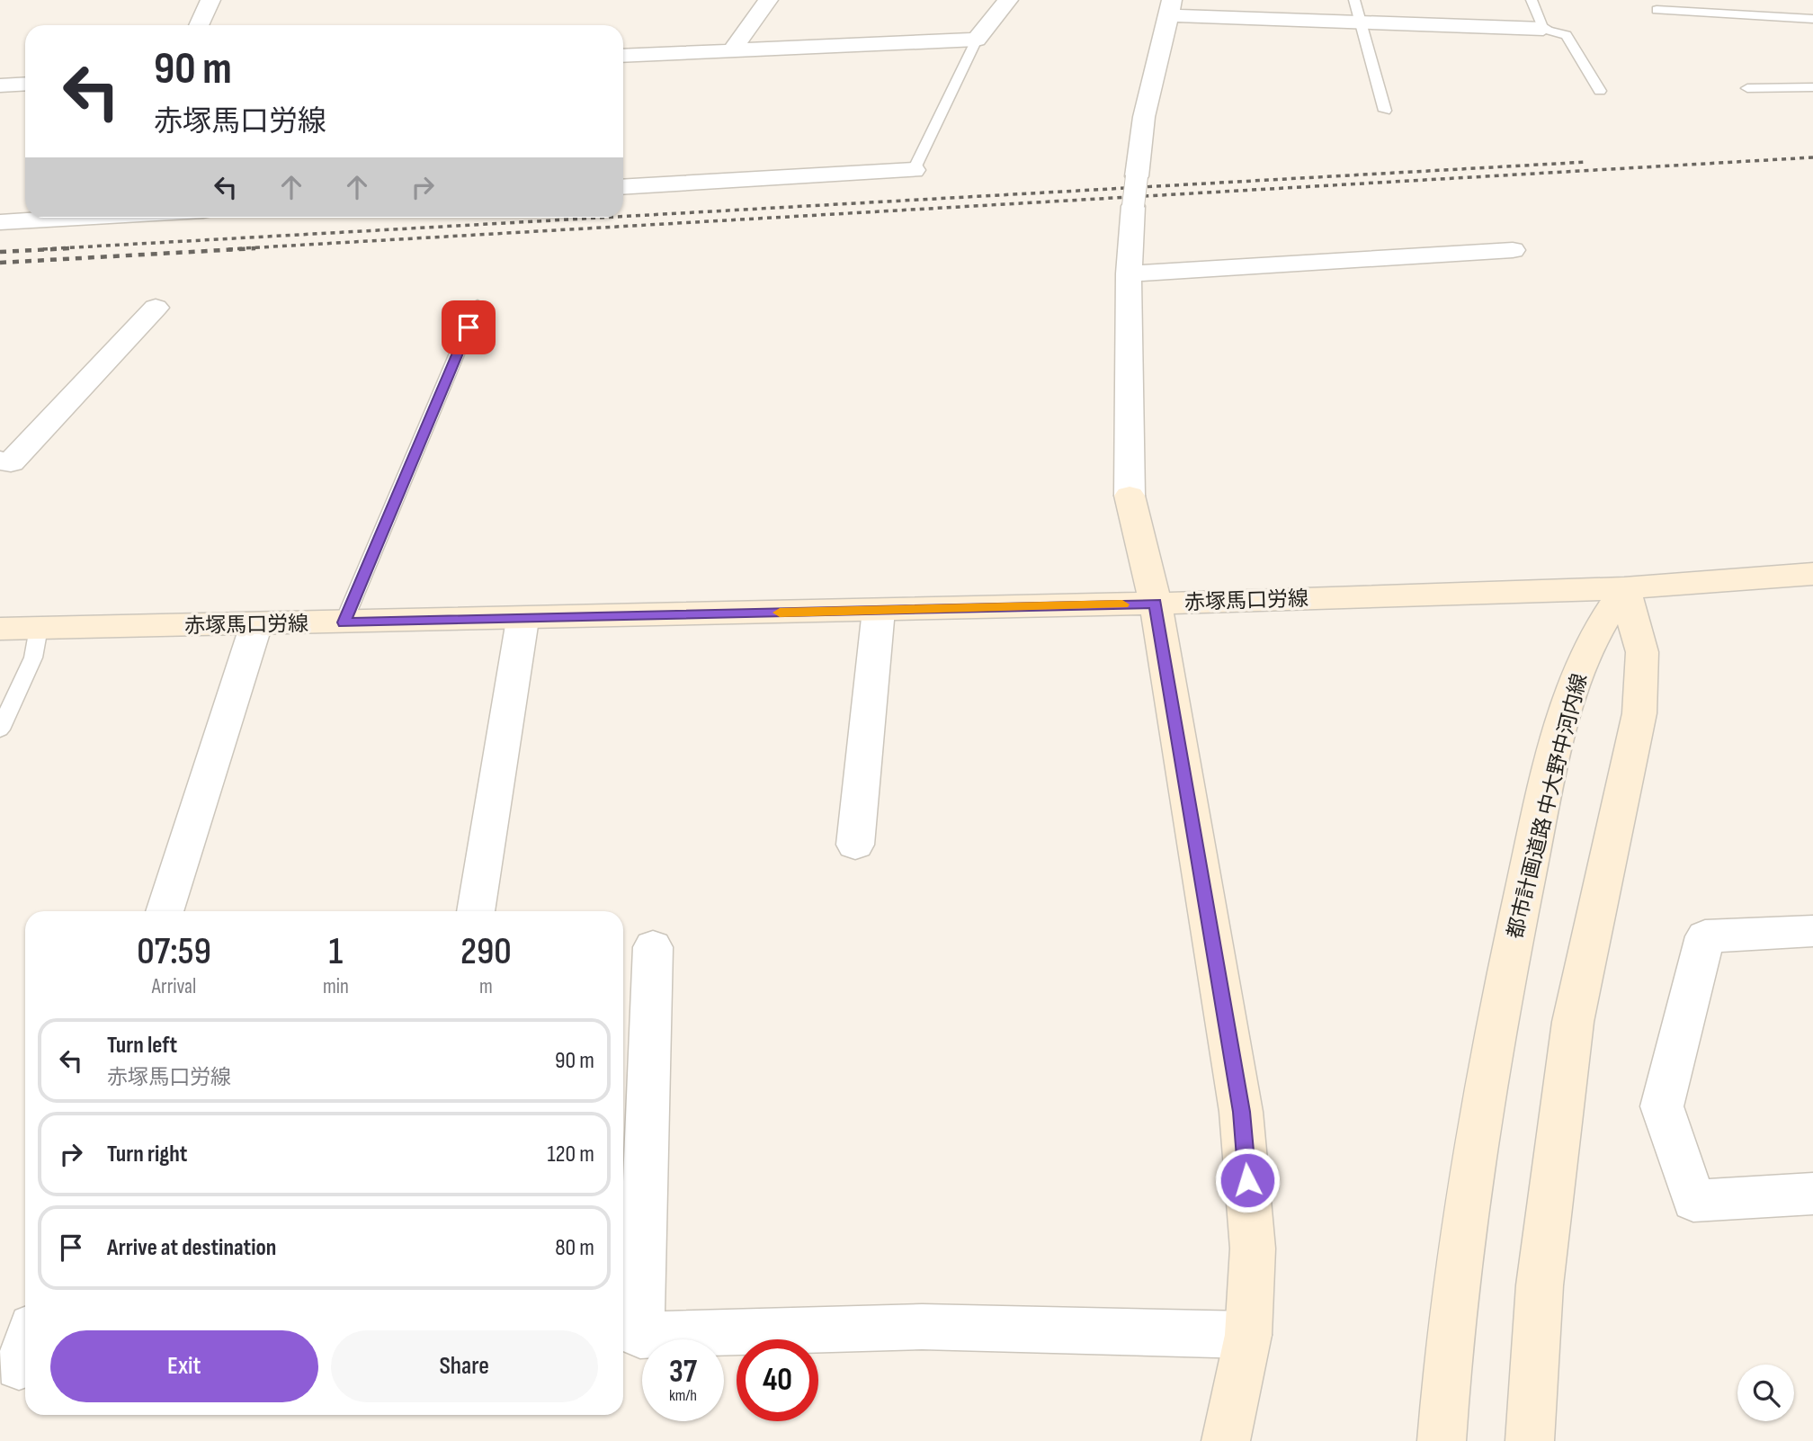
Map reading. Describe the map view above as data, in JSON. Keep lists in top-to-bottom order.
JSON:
{
  "streets": {
    "street": ["赤塚馬口労線", "都市計画道路 中大野中河内線"]
  },
  "crossings": [
    ["赤塚馬口労線", "都市計画道路 中大野中河内線"]
  ],
  "page": {
    "turn": ["90 m", "赤塚馬口労線"],
    "eta": [
      "07:59",
      "Arrival",
      "1",
      "min",
      "290",
      "m"
    ],
    "list": [
      {
        "name": "Turn left",
        "note": "赤塚馬口労線",
        "value": "90 m"
      },
      {
        "name": "Turn right",
        "value": "120 m"
      },
      {
        "name": "Arrive at destination",
        "value": "80 m"
      }
    ],
    "buttons": ["Exit", "Share"],
    "speed": "37 km/h",
    "limit": "40"
  }
}
